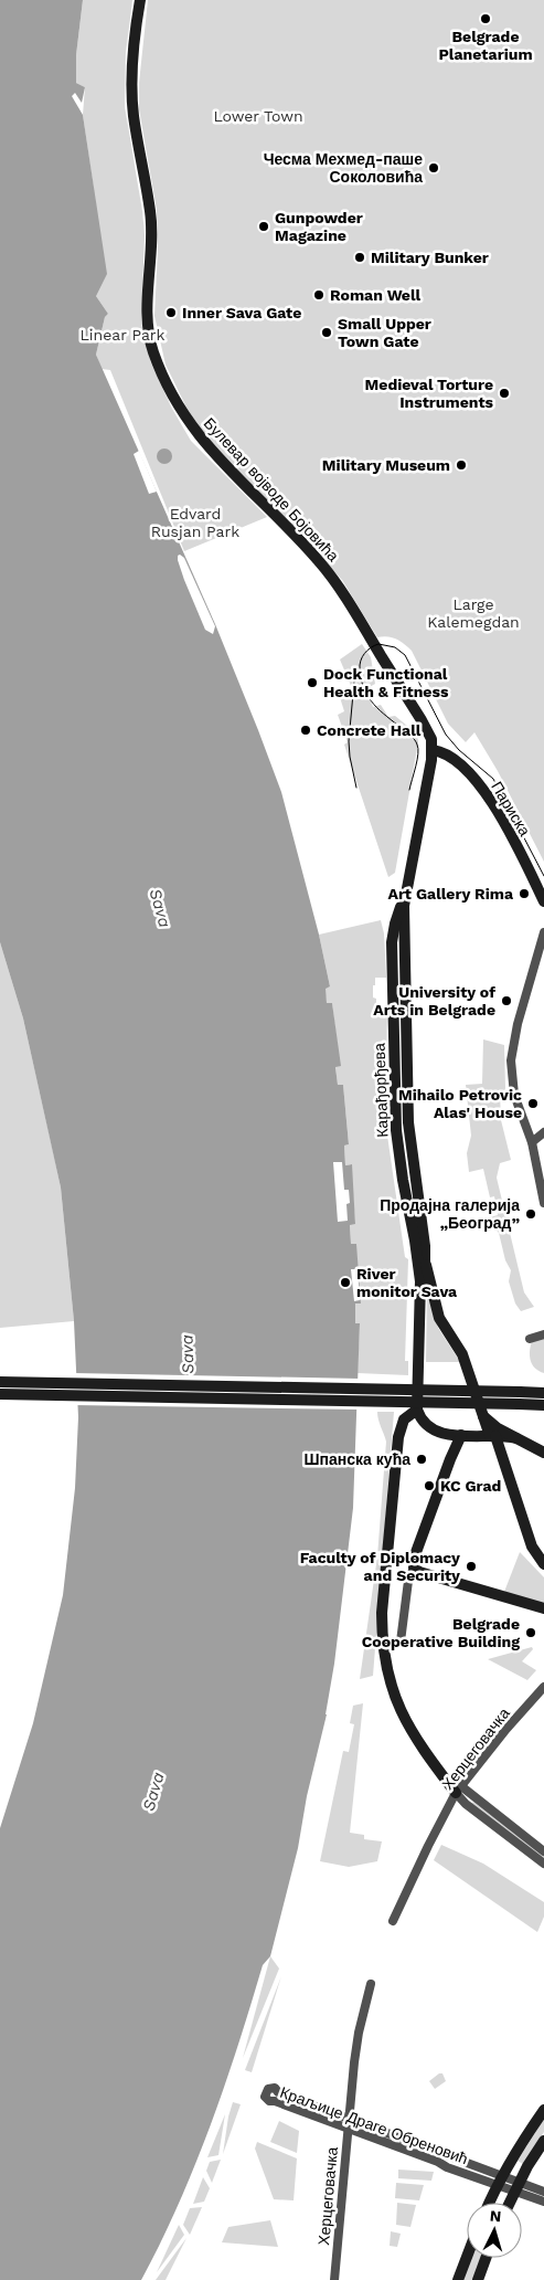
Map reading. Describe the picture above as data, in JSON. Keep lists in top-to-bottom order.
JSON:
{
  "streets": {
    "main road": ["Булевар војводе Бојовића", "Париска", "Карађорђева"],
    "street": ["Херцеговачка", "Краљице Драге Обреновић"]
  },
  "crossings": [
    ["Булевар војводе Бојовића", "Париска"],
    ["Булевар војводе Бојовића", "Карађорђева"],
    ["Париска", "Карађорђева"],
    ["Херцеговачка", "Краљице Драге Обреновић"]
  ],
  "water": ["Sava"],
  "parks": [
    "Lower Town",
    "Linear Park",
    "Edvard Rusjan Park",
    "Large Kalemegdan"
  ],
  "places": [
    "Belgrade Planetarium",
    "Чесма Мехмед-паше Соколовића",
    "Gunpowder Magazine",
    "Military Bunker",
    "Roman Well",
    "Inner Sava Gate",
    "Small Upper Town Gate",
    "Medieval Torture Instruments",
    "Military Museum",
    "Dock Functional Health & Fitness",
    "Concrete Hall",
    "Art Gallery Rima",
    "University of Arts in Belgrade",
    "Mihailo Petrovic Alas' House",
    "Продајна галерија „Београд”",
    "River monitor Sava",
    "Шпанска кућа",
    "KC Grad",
    "Faculty of Diplomacy and Security",
    "Belgrade Cooperative Building"
  ],
  "north": "top"
}
